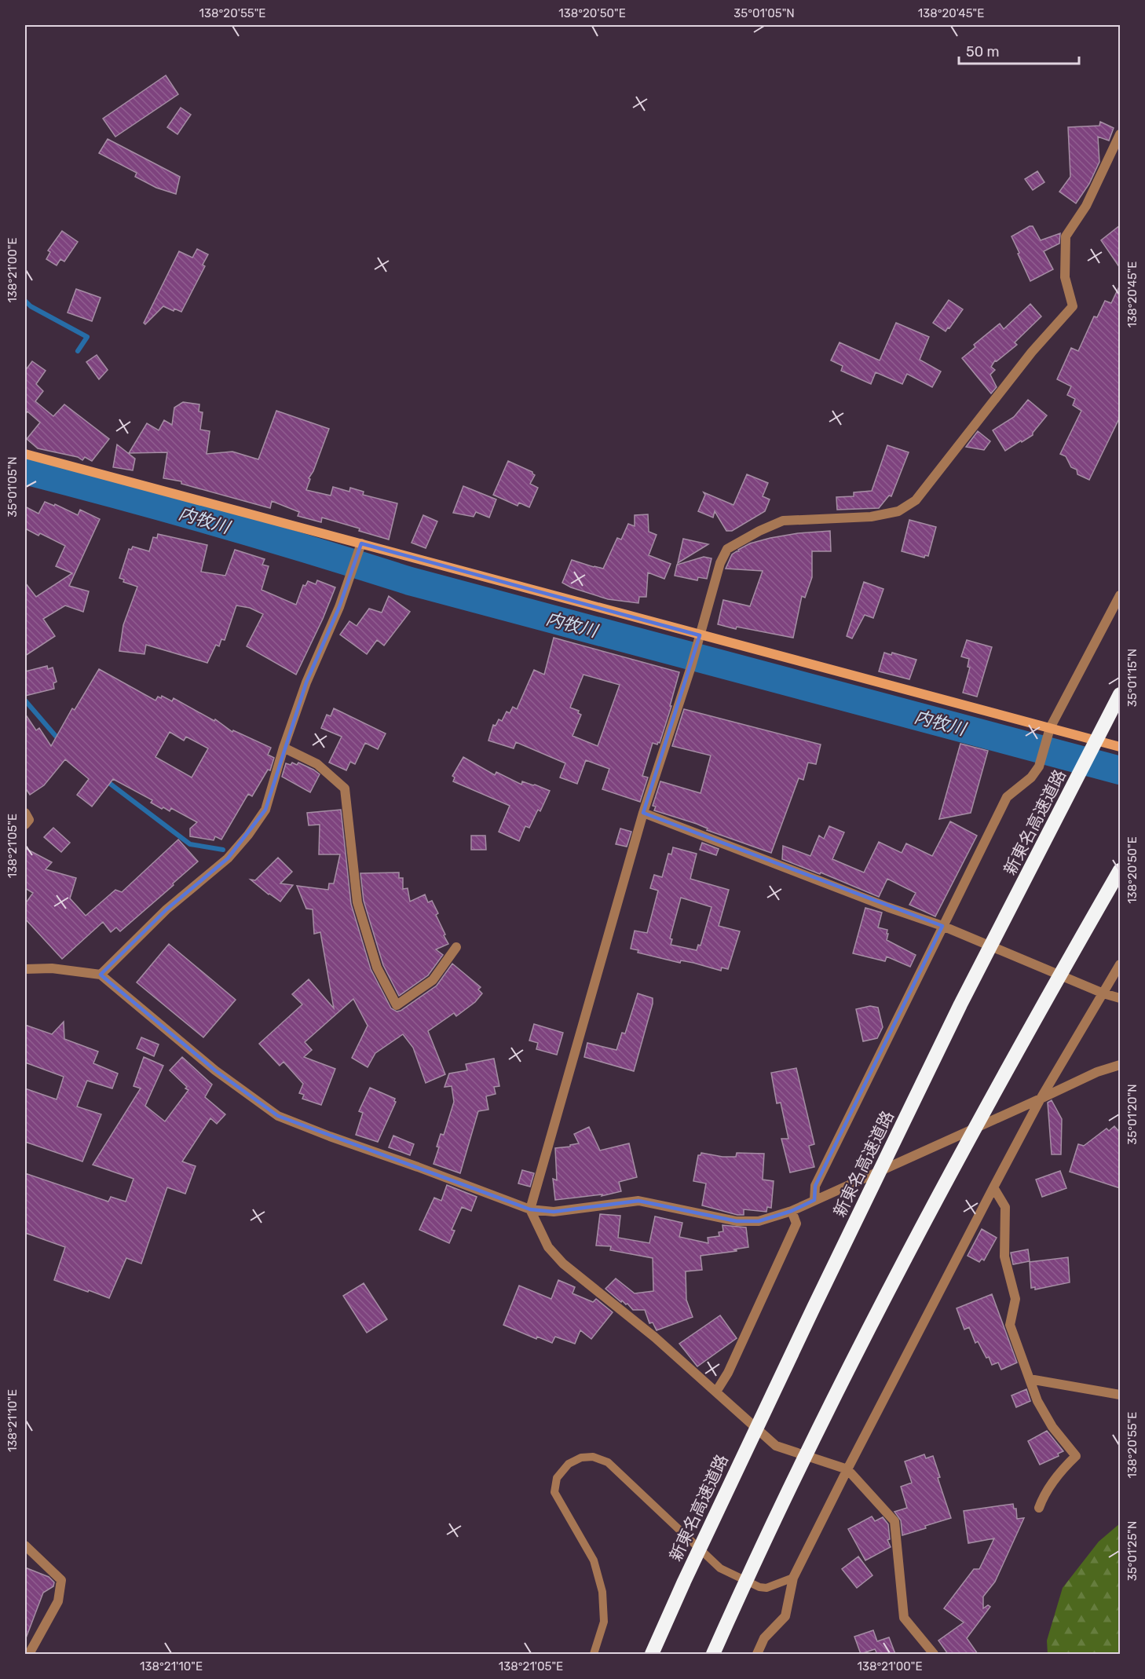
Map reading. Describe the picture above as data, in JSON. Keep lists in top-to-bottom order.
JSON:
{
  "streets": {
    "highway": ["新東名高速道路"]
  },
  "water": ["内牧川"],
  "scale_bar": "50 m",
  "coordinates": [
    "138°20'55\"E",
    "138°20'50\"E",
    "35°01'05\"N",
    "138°20'45\"E",
    "138°21'00\"E",
    "35°01'15\"N",
    "138°21'05\"E",
    "35°01'20\"N",
    "138°21'10\"E",
    "35°01'25\"N"
  ]
}
